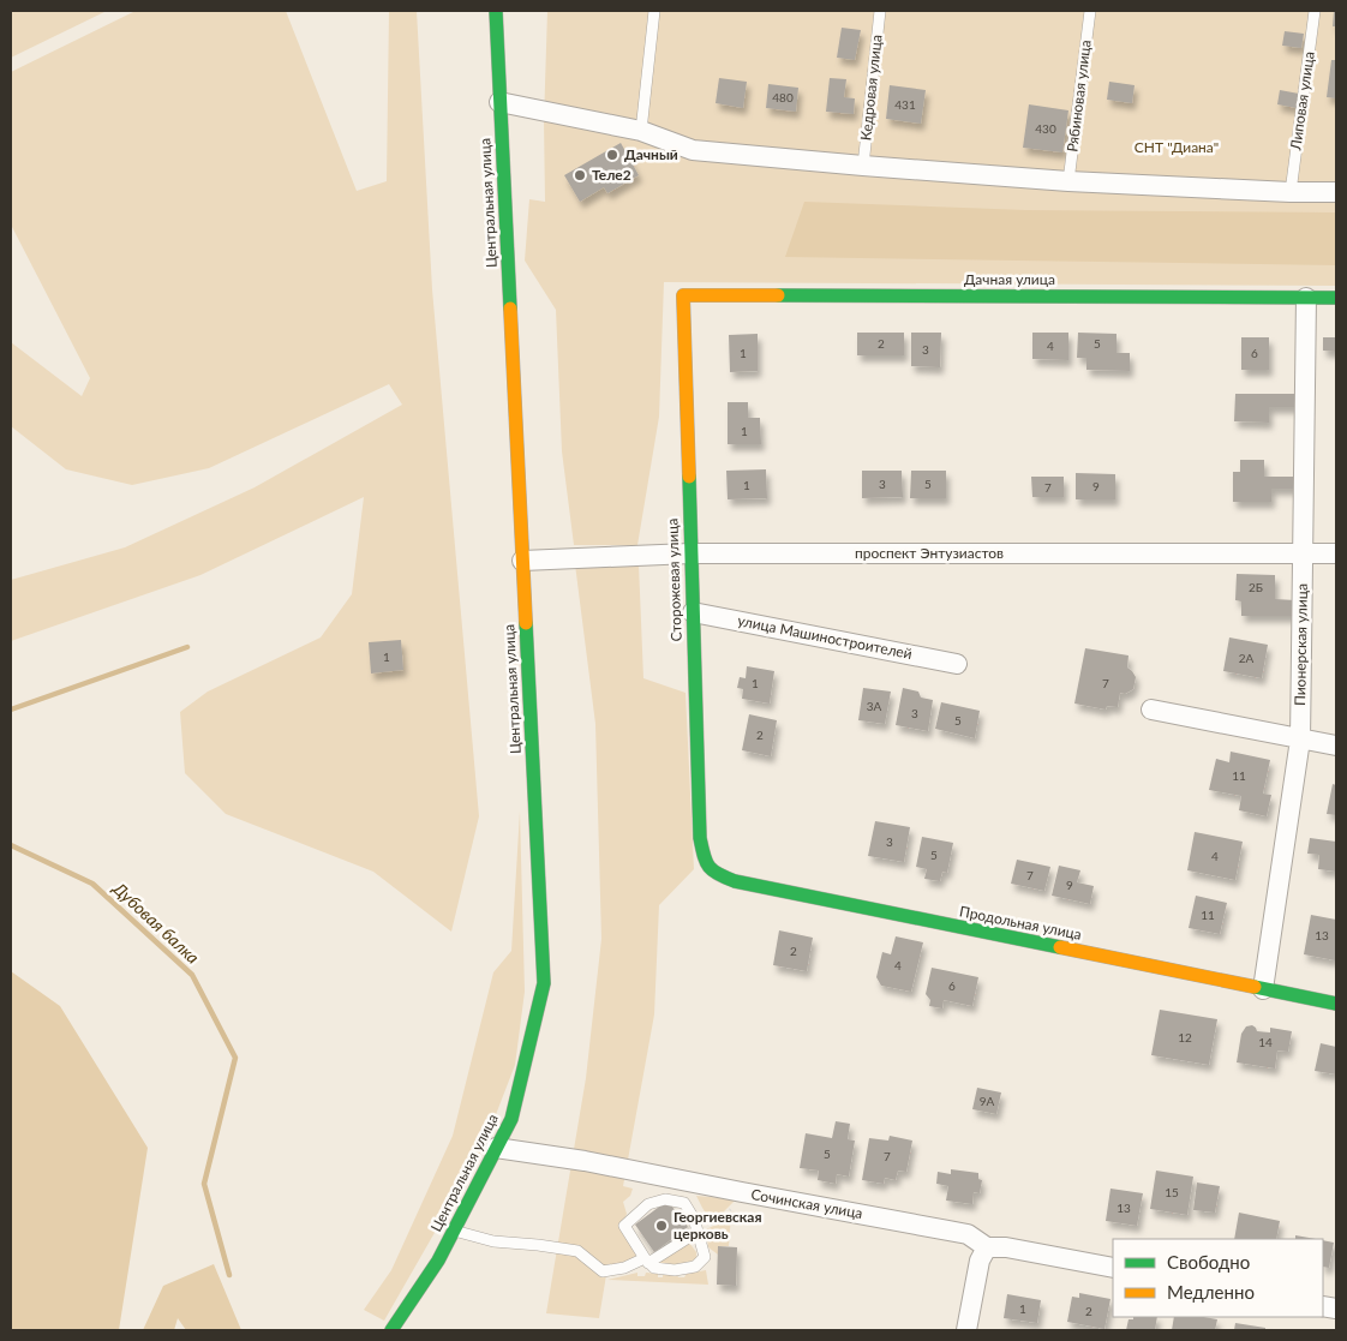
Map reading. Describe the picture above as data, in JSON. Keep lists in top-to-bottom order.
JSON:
{
  "streets": {
    "street": [
      "Центральная улица",
      "Дачная улица",
      "проспект Энтузиастов",
      "Сторожевая улица",
      "улица Машиностроителей",
      "Пионерская улица",
      "Продольная улица",
      "Сочинская улица"
    ],
    "lane": ["Кедровая улица", "Рябиновая улица", "Липовая улица"]
  },
  "crossings": [
    ["Центральная улица", "проспект Энтузиастов"],
    ["Центральная улица", "Сочинская улица"],
    ["Дачная улица", "Сторожевая улица"],
    ["Дачная улица", "Пионерская улица"],
    ["проспект Энтузиастов", "Сторожевая улица"],
    ["проспект Энтузиастов", "Пионерская улица"],
    ["Сторожевая улица", "улица Машиностроителей"],
    ["Сторожевая улица", "Продольная улица"],
    ["Пионерская улица", "Продольная улица"]
  ],
  "water": ["Дубовая балка"],
  "parks": ["СНТ \"Диана\""],
  "places": ["Дачный", "Теле2", "Георгиевская церковь"],
  "house_numbers": [
    "480",
    "431",
    "430",
    "2",
    "5",
    "4",
    "3",
    "1",
    "6",
    "1",
    "3",
    "5",
    "1",
    "9",
    "7",
    "2Б",
    "1",
    "2А",
    "1",
    "7",
    "3А",
    "3",
    "5",
    "2",
    "11",
    "3",
    "5",
    "4",
    "7",
    "9",
    "11",
    "13",
    "2",
    "4",
    "6",
    "12",
    "14",
    "9А",
    "5",
    "7",
    "15",
    "13",
    "1",
    "2"
  ],
  "legend": ["Свободно", "Медленно"]
}
